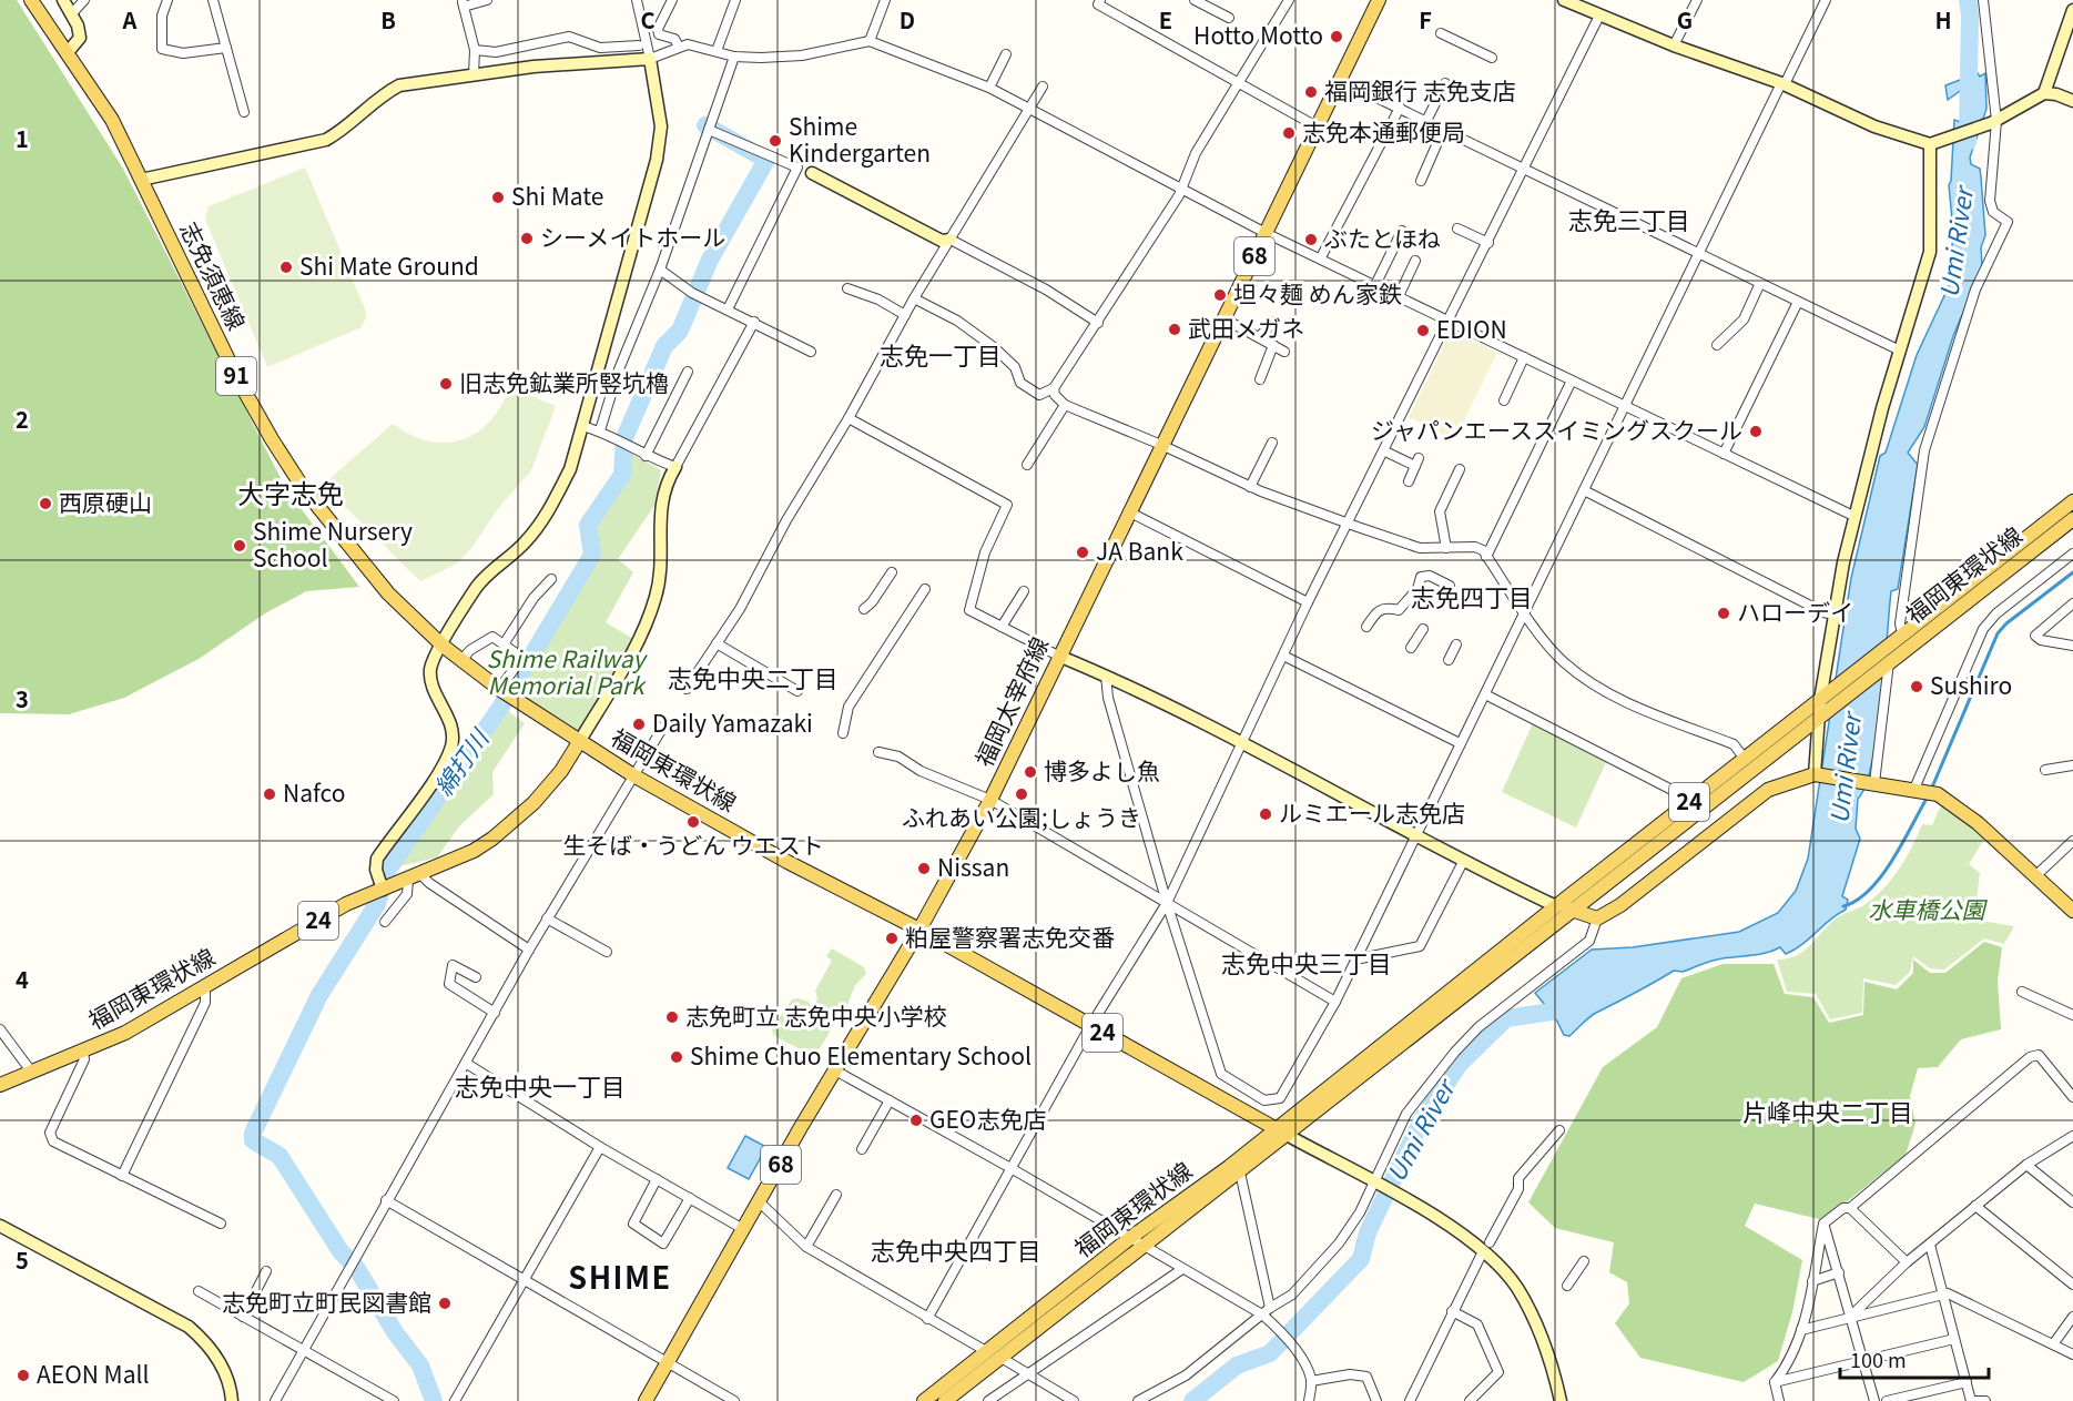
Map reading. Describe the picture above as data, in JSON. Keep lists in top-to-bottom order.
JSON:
{
  "streets": {
    "main road": [
      "68",
      "志免須恵線",
      "91",
      "福岡東環状線",
      "福岡太宰府線",
      "24"
    ]
  },
  "crossings": [
    ["志免須恵線", "福岡東環状線"],
    ["福岡東環状線", "福岡太宰府線"],
    ["福岡東環状線", "24"]
  ],
  "districts": [
    "志免三丁目",
    "志免一丁目",
    "大字志免",
    "志免四丁目",
    "志免中央二丁目",
    "志免中央三丁目",
    "志免中央一丁目",
    "片峰中央二丁目",
    "志免中央四丁目",
    "SHIME"
  ],
  "water": ["Umi River", "綿打川"],
  "parks": ["Shime Railway Memorial Park", "水車橋公園"],
  "places": [
    "Hotto Motto",
    "福岡銀行 志免支店",
    "志免本通郵便局",
    "Shime Kindergarten",
    "Shi Mate",
    "シーメイトホール",
    "ぶたとほね",
    "Shi Mate Ground",
    "坦々麺 めん家鉄",
    "武田メガネ",
    "EDION",
    "旧志免鉱業所竪坑櫓",
    "ジャパンエーススイミングスクール",
    "西原硬山",
    "Shime Nursery School",
    "JA Bank",
    "ハローデイ",
    "Sushiro",
    "Daily Yamazaki",
    "博多よし魚",
    "Nafco",
    "ふれあい公園;しょうき",
    "ルミエール志免店",
    "生そば・うどん ウエスト",
    "Nissan",
    "粕屋警察署志免交番",
    "志免町立 志免中央小学校",
    "Shime Chuo Elementary School",
    "GEO志免店",
    "志免町立町民図書館",
    "AEON Mall"
  ],
  "scale_bar": "100 m",
  "grid": {
    "columns": [
      "A",
      "B",
      "C",
      "D",
      "E",
      "F",
      "G",
      "H"
    ],
    "rows": [
      "1",
      "2",
      "3",
      "4",
      "5"
    ]
  }
}
